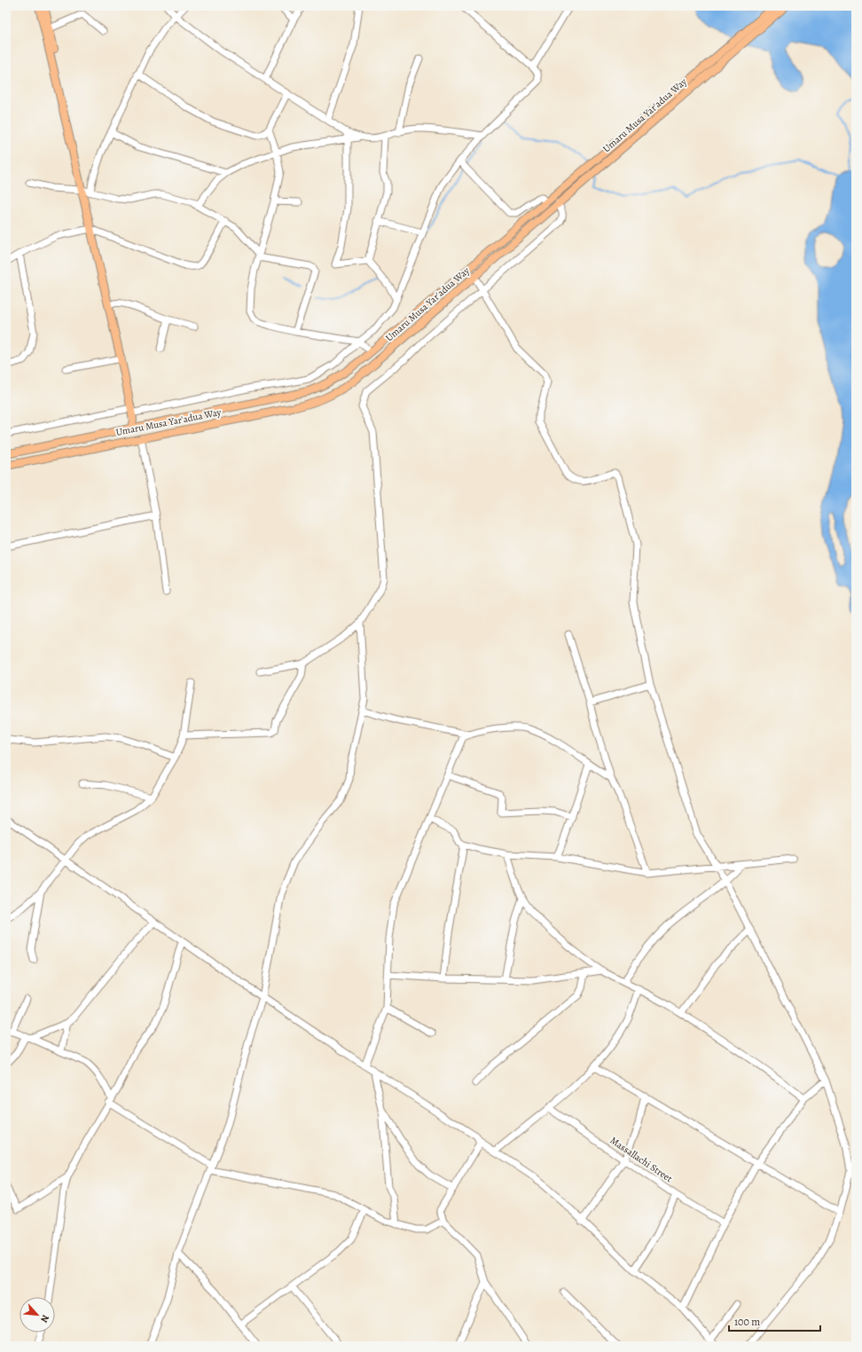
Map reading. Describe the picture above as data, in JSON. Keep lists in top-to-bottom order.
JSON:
{
  "streets": {
    "main road": ["Umaru Musa Yar'adua Way"],
    "street": ["Massallachi Street"]
  },
  "scale_bar": "100 m",
  "north": "bottom right"
}
